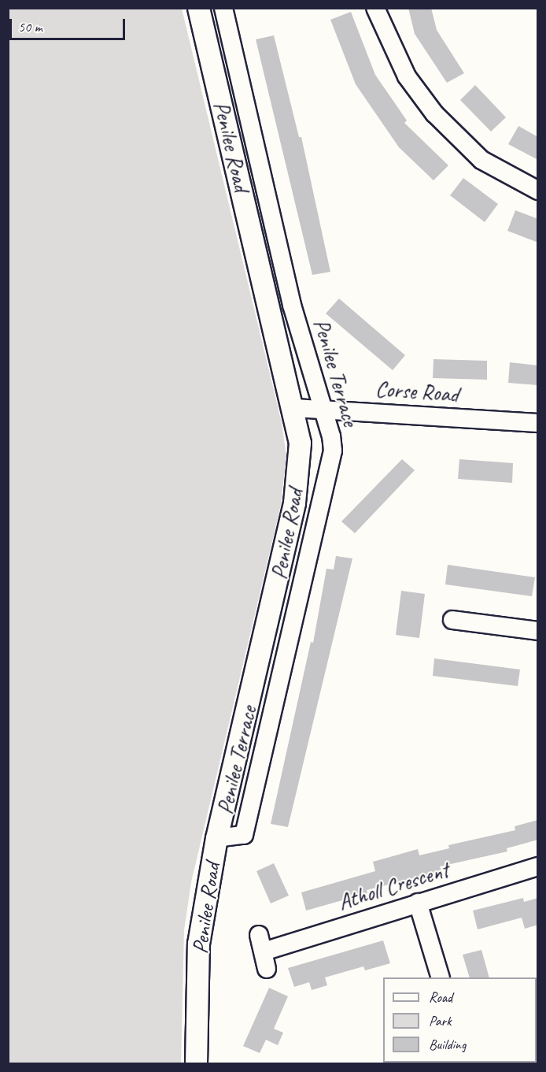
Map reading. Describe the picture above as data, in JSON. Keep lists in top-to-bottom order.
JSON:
{
  "streets": {
    "street": [
      "Penilee Road",
      "Penilee Terrace",
      "Corse Road",
      "Atholl Crescent"
    ]
  },
  "crossings": [
    ["Penilee Road", "Penilee Terrace"],
    ["Penilee Road", "Corse Road"],
    ["Penilee Terrace", "Corse Road"]
  ],
  "legend": ["Road", "Park", "Building"],
  "scale_bar": "50 m"
}
